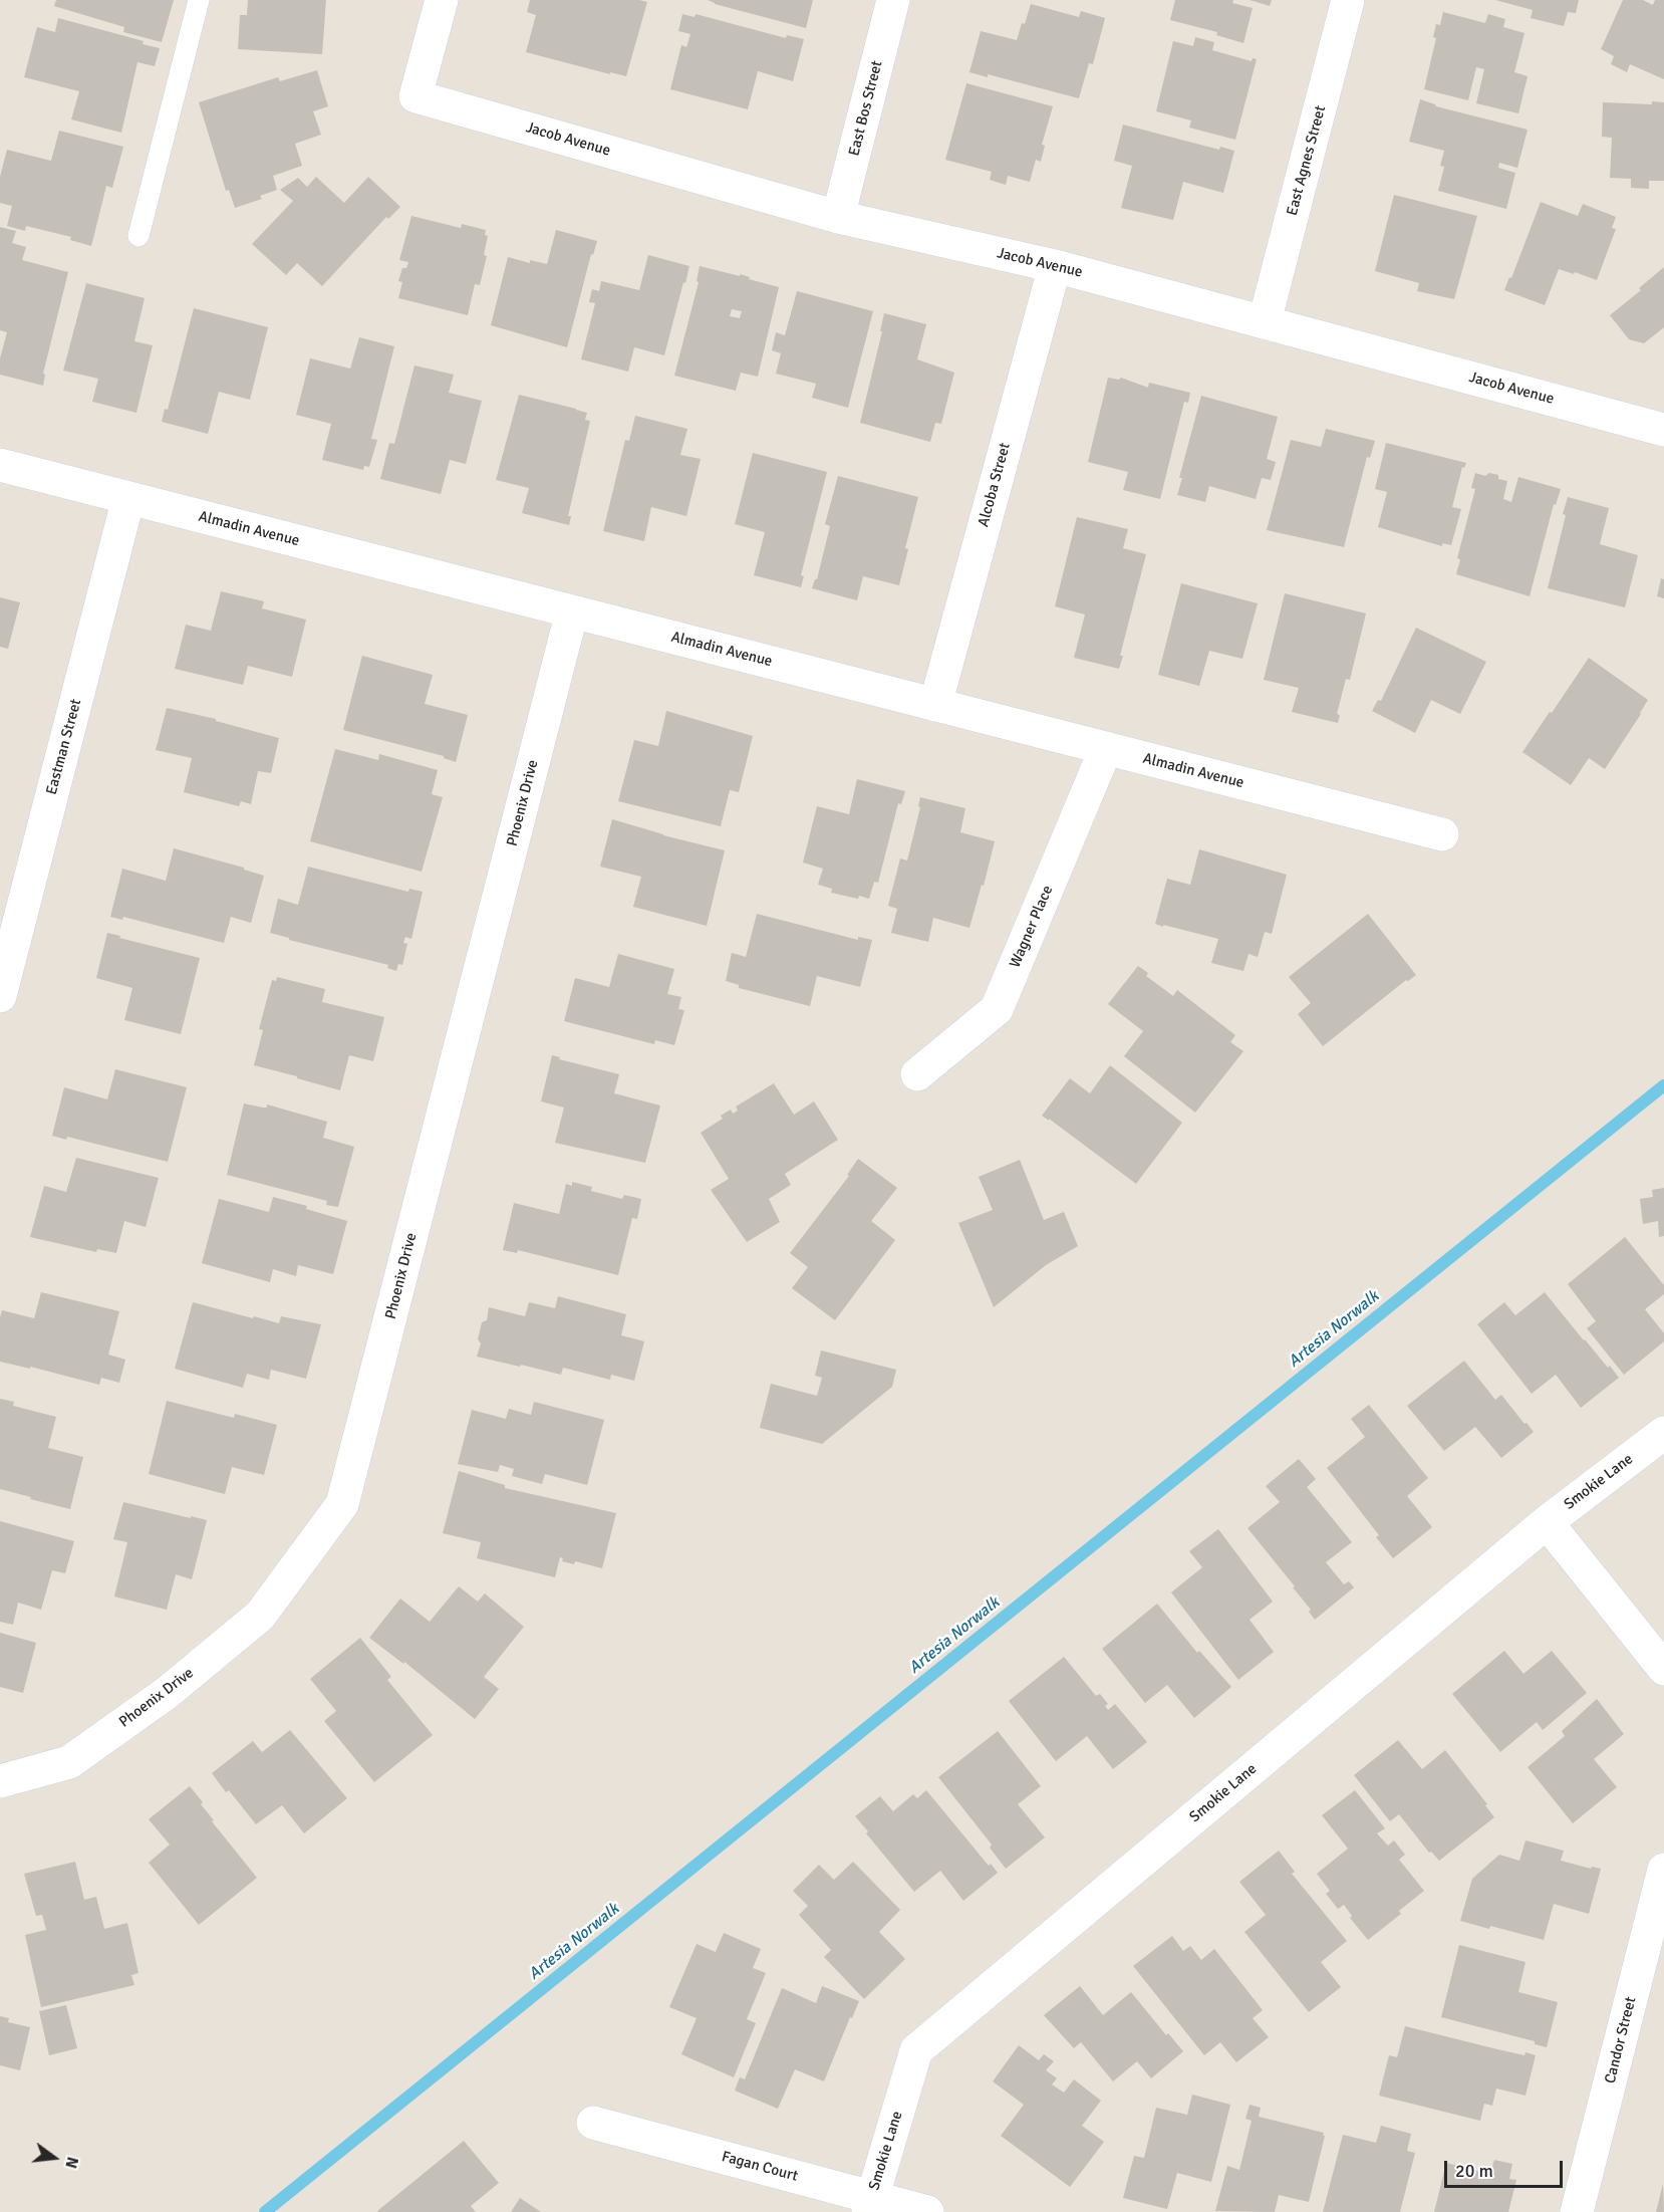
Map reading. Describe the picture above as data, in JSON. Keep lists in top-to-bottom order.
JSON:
{
  "streets": {
    "street": [
      "East Bos Street",
      "Jacob Avenue",
      "East Agnes Street",
      "Alcoba Street",
      "Almadin Avenue",
      "Eastman Street",
      "Phoenix Drive",
      "Wagner Place",
      "Smokie Lane",
      "Candor Street",
      "Fagan Court"
    ]
  },
  "crossings": [
    ["East Bos Street", "Jacob Avenue"],
    ["Jacob Avenue", "East Agnes Street"],
    ["Jacob Avenue", "Alcoba Street"],
    ["Alcoba Street", "Almadin Avenue"],
    ["Almadin Avenue", "Eastman Street"],
    ["Almadin Avenue", "Phoenix Drive"],
    ["Almadin Avenue", "Wagner Place"],
    ["Smokie Lane", "Fagan Court"]
  ],
  "water": ["Artesia Norwalk"],
  "scale_bar": "20 m",
  "north": "right"
}
